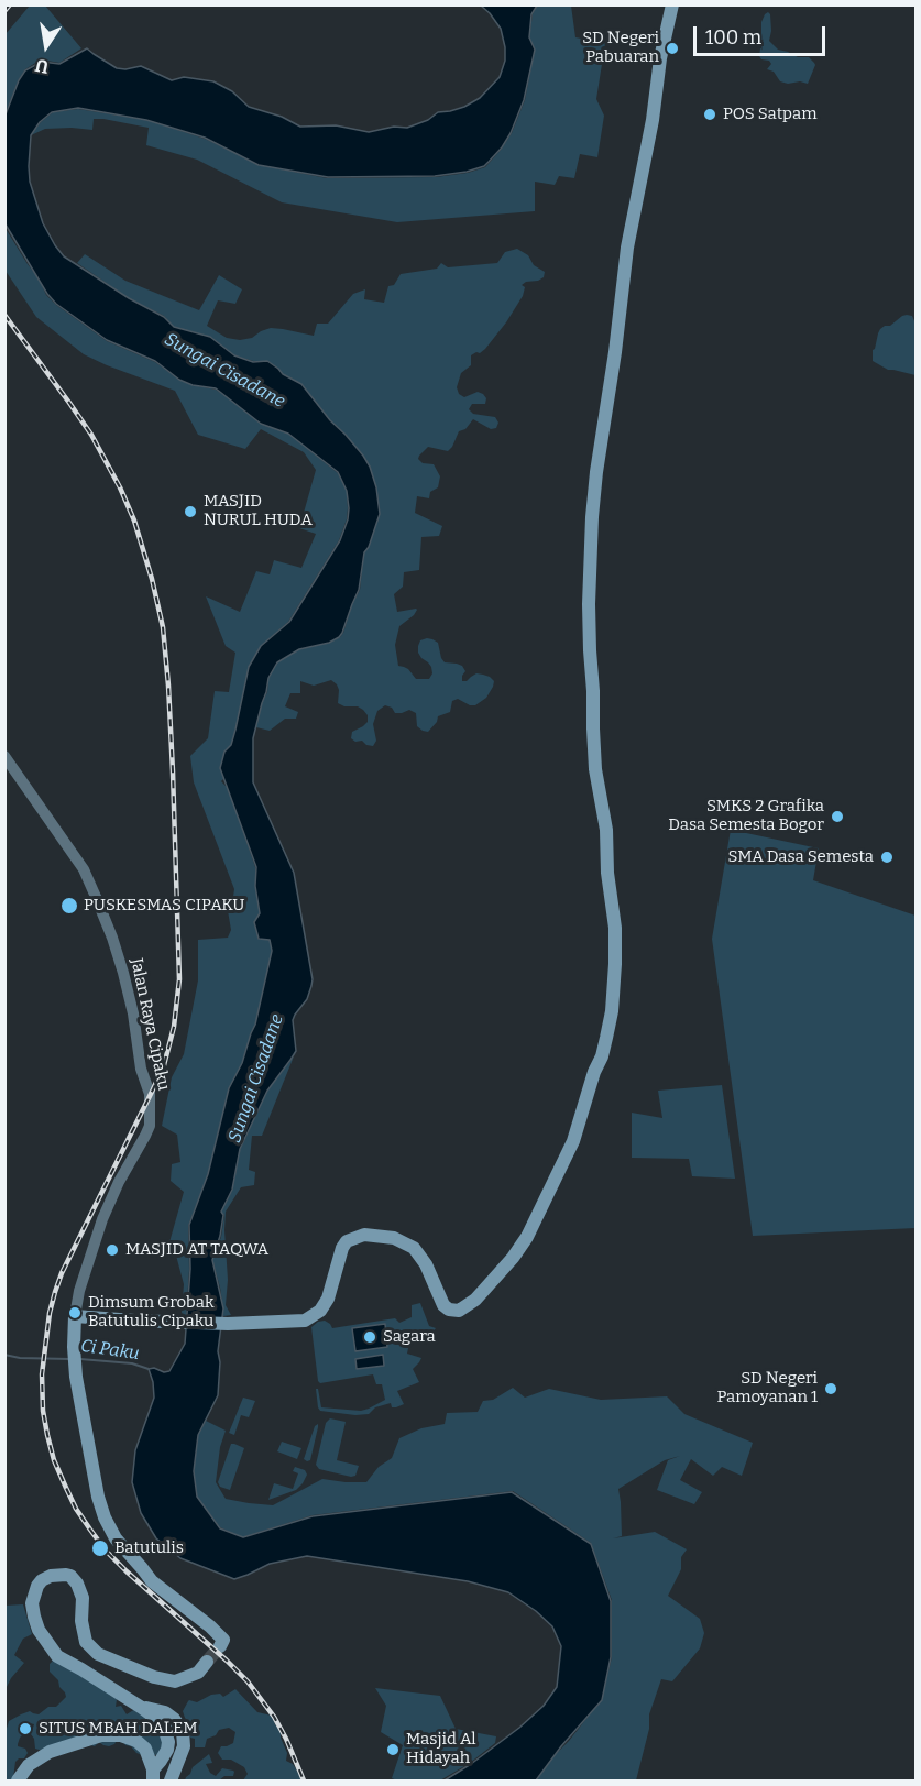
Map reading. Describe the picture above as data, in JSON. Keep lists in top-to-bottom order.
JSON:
{
  "streets": {
    "street": ["Jalan Raya Cipaku"]
  },
  "water": ["Sungai Cisadane", "Ci Paku"],
  "places": [
    "SD Negeri Pabuaran",
    "POS Satpam",
    "MASJID NURUL HUDA",
    "SMKS 2 Grafika Dasa Semesta Bogor",
    "SMA Dasa Semesta",
    "PUSKESMAS CIPAKU",
    "MASJID AT TAQWA",
    "Dimsum Grobak Batutulis Cipaku",
    "Sagara",
    "SD Negeri Pamoyanan 1",
    "Batutulis",
    "SITUS MBAH DALEM",
    "Masjid Al Hidayah"
  ],
  "scale_bar": "100 m",
  "north": "bottom"
}
